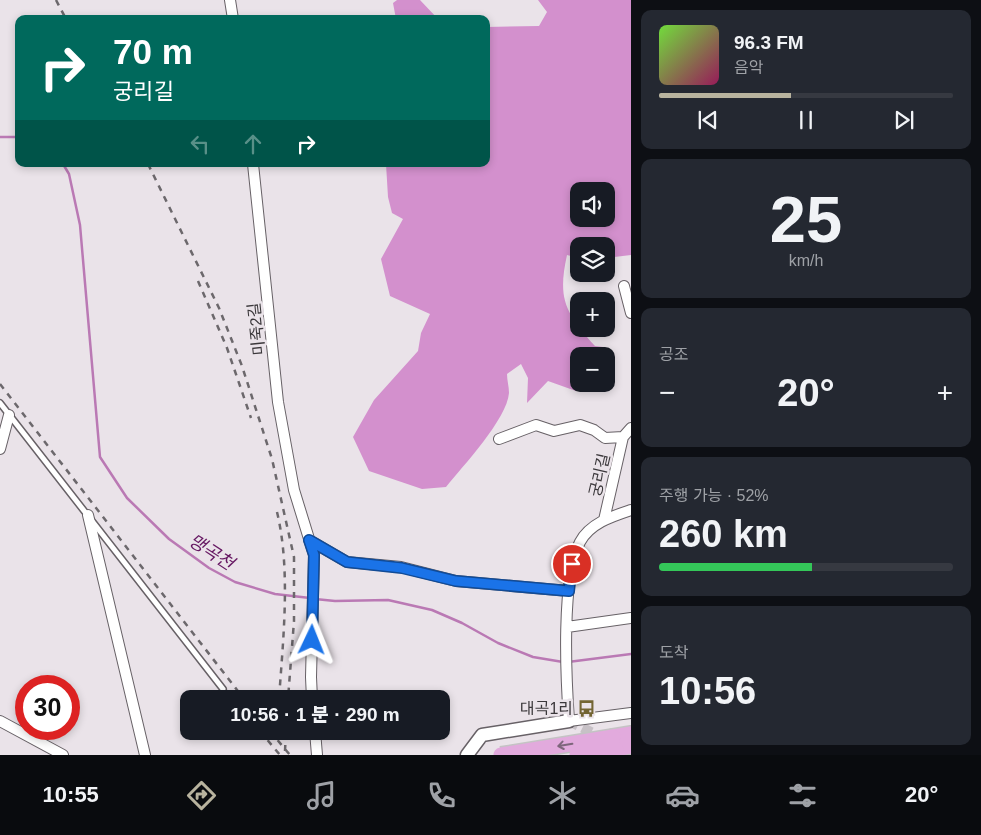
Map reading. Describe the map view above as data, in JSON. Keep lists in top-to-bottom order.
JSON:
{
  "streets": {
    "street": ["미죽2길", "궁리길"]
  },
  "water": ["맹곡천"],
  "places": {
    "bus stop": ["대곡1리"]
  },
  "page": {
    "turn": ["70 m", "궁리길"],
    "song": ["96.3 FM", "음악"],
    "tile": [
      ["25", "km/h"],
      "공조",
      ["주행 가능 · 52%", "260 km"],
      ["도착", "10:56"]
    ],
    "map_buttons": ["+", "−"],
    "heat": ["−", "20°", "+"],
    "limit": "30",
    "trip": "10:56 · 1 분 · 290 m",
    "tabs": ["10:55", "20°"]
  }
}
